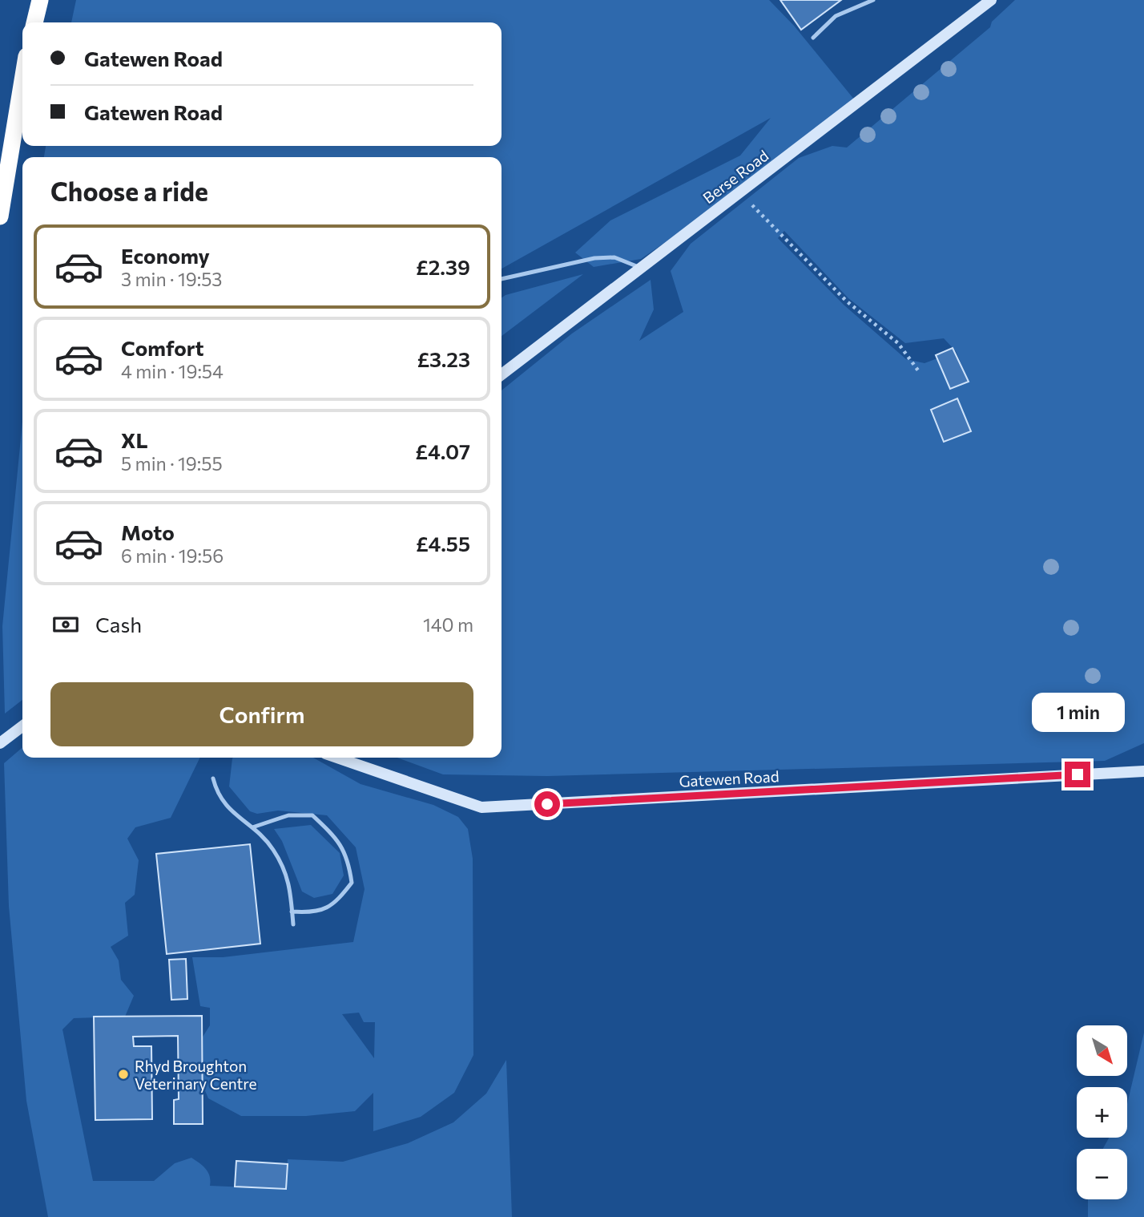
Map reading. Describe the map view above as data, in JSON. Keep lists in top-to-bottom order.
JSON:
{
  "streets": {
    "main road": ["Berse Road", "Gatewen Road"]
  },
  "places": ["Rhyd Broughton Veterinary Centre"],
  "north": "bottom right",
  "page": {
    "banner": ["Gatewen Road", "Gatewen Road"],
    "heading": "Choose a ride",
    "list": [
      {
        "name": "Economy",
        "note": "3 min · 19:53",
        "value": "£2.39"
      },
      {
        "name": "Comfort",
        "note": "4 min · 19:54",
        "value": "£3.23"
      },
      {
        "name": "XL",
        "note": "5 min · 19:55",
        "value": "£4.07"
      },
      {
        "name": "Moto",
        "note": "6 min · 19:56",
        "value": "£4.55"
      }
    ],
    "pay": ["Cash", "140 m"],
    "buttons": "Confirm",
    "bubble": "1 min",
    "map_buttons": ["+", "−"]
  }
}
